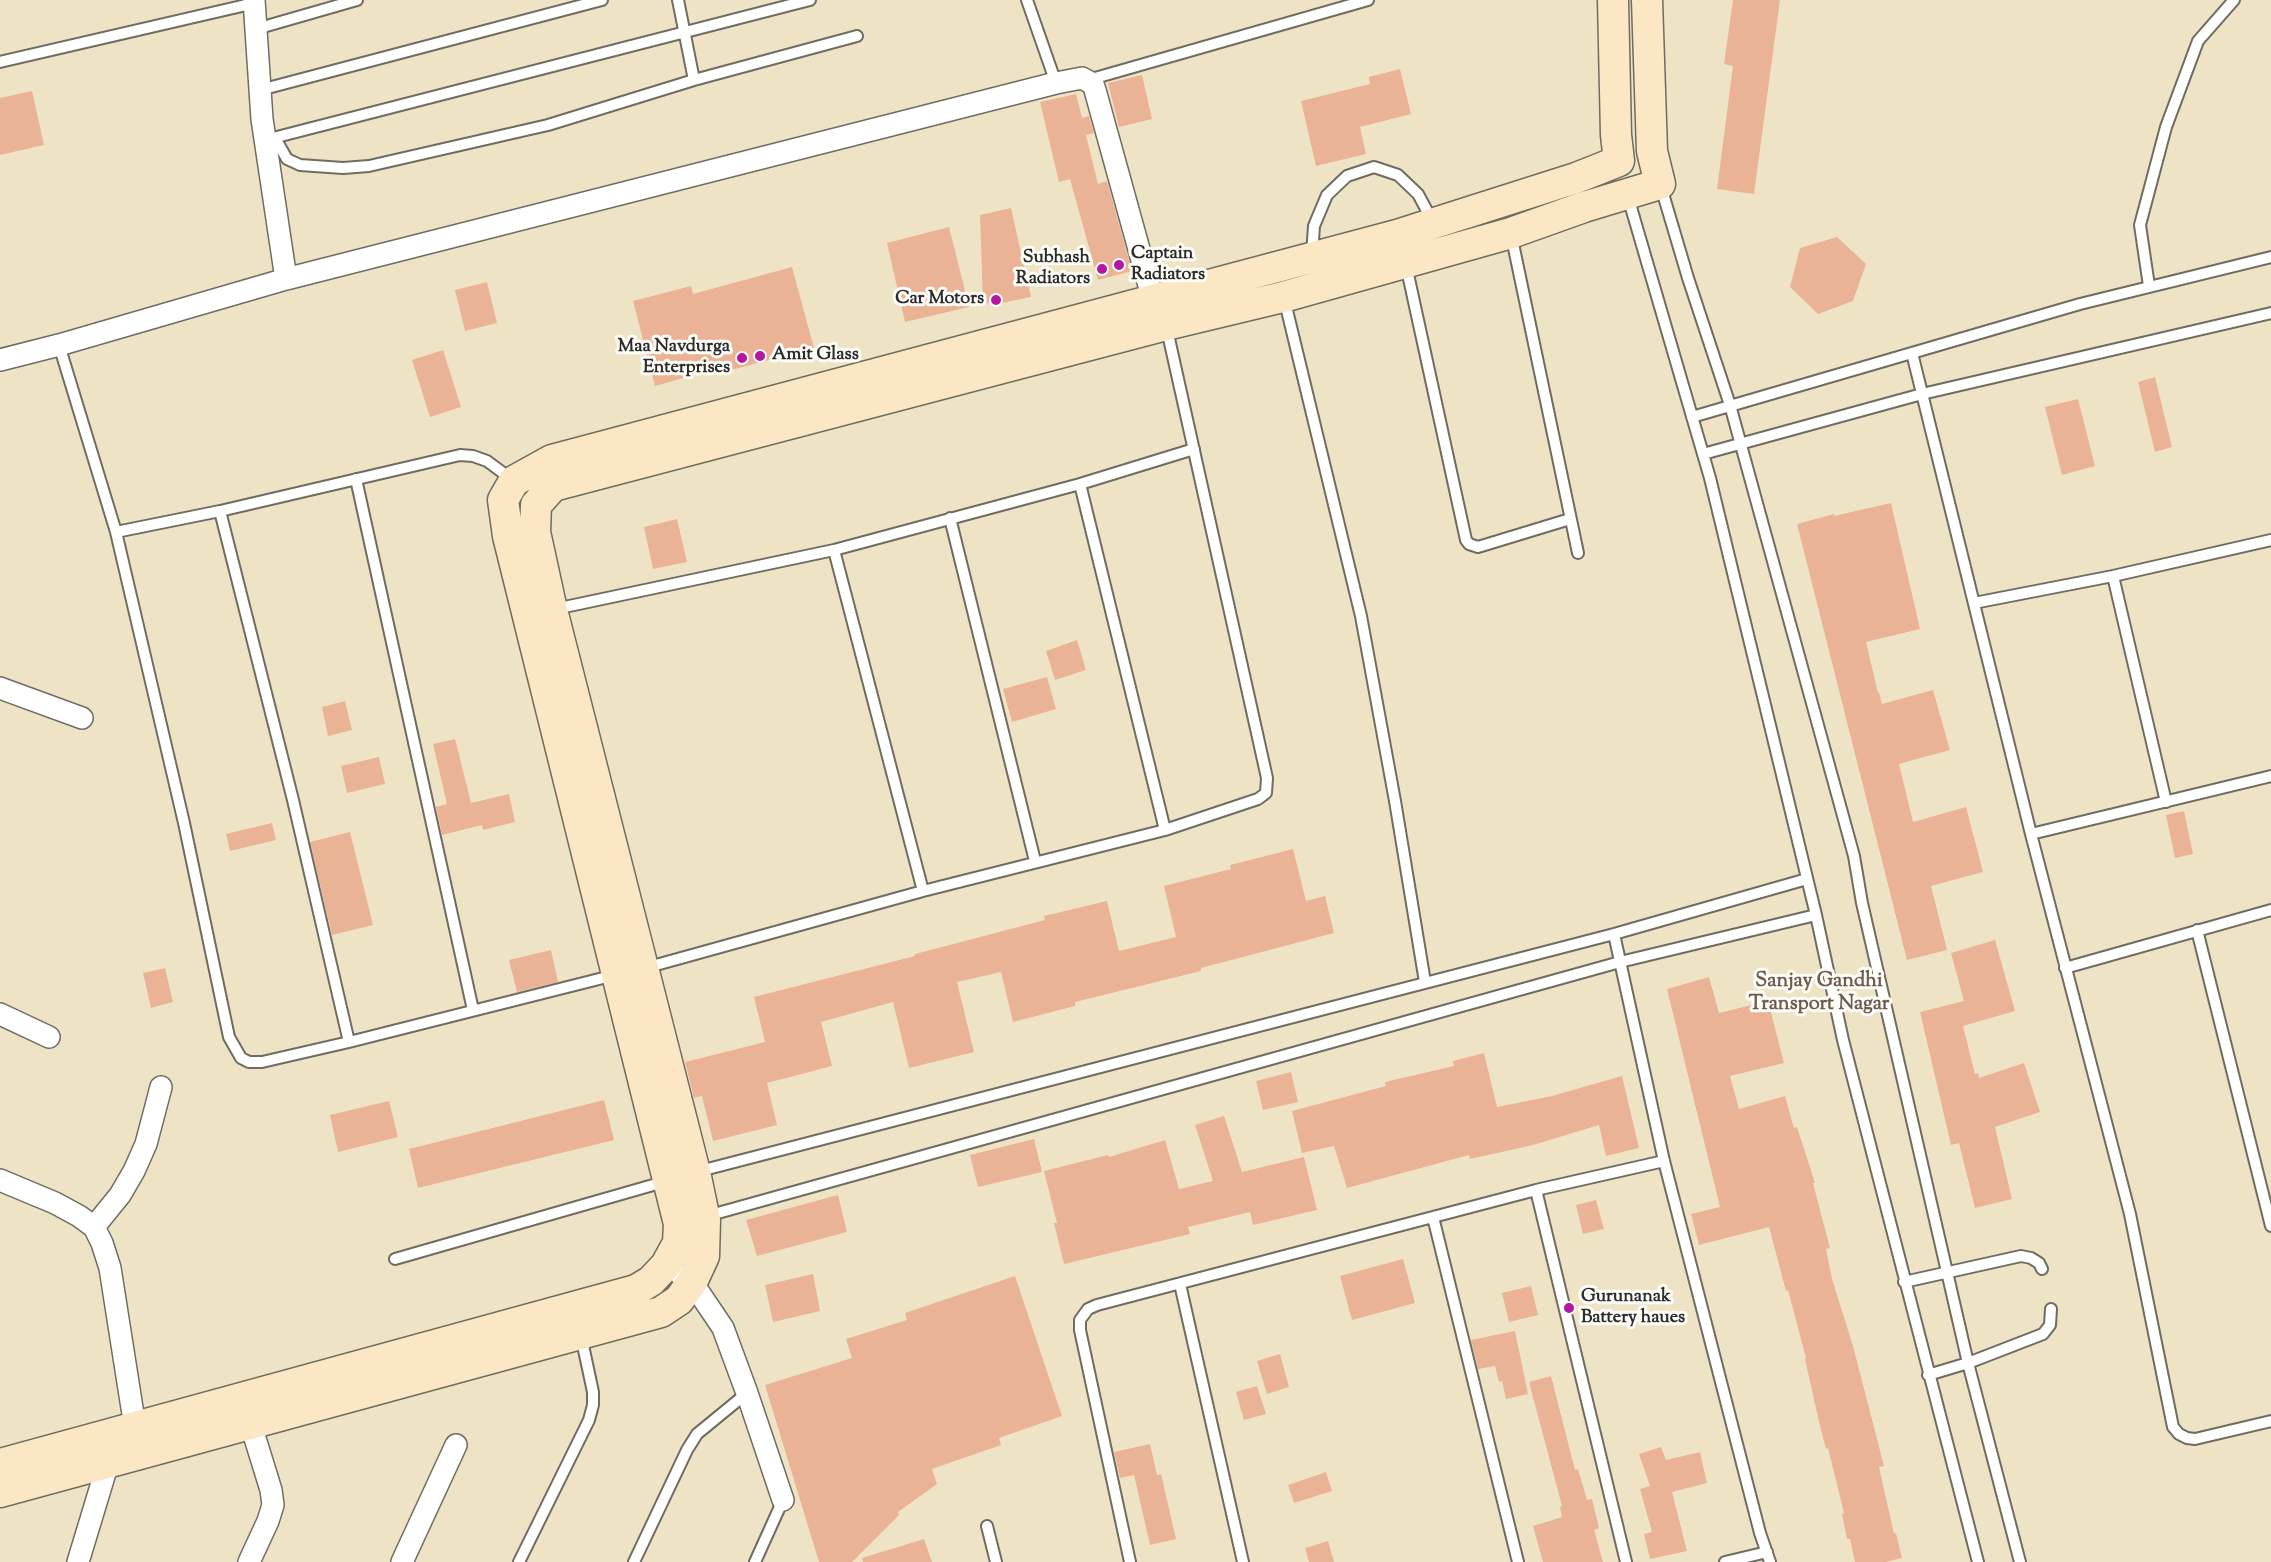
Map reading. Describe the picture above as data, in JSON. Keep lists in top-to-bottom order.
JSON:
{
  "districts": ["Sanjay Gandhi Transport Nagar"],
  "places": [
    "Captain Radiators",
    "Subhash Radiators",
    "Car Motors",
    "Amit Glass",
    "Maa Navdurga Enterprises",
    "Gurunanak Battery haues"
  ]
}
